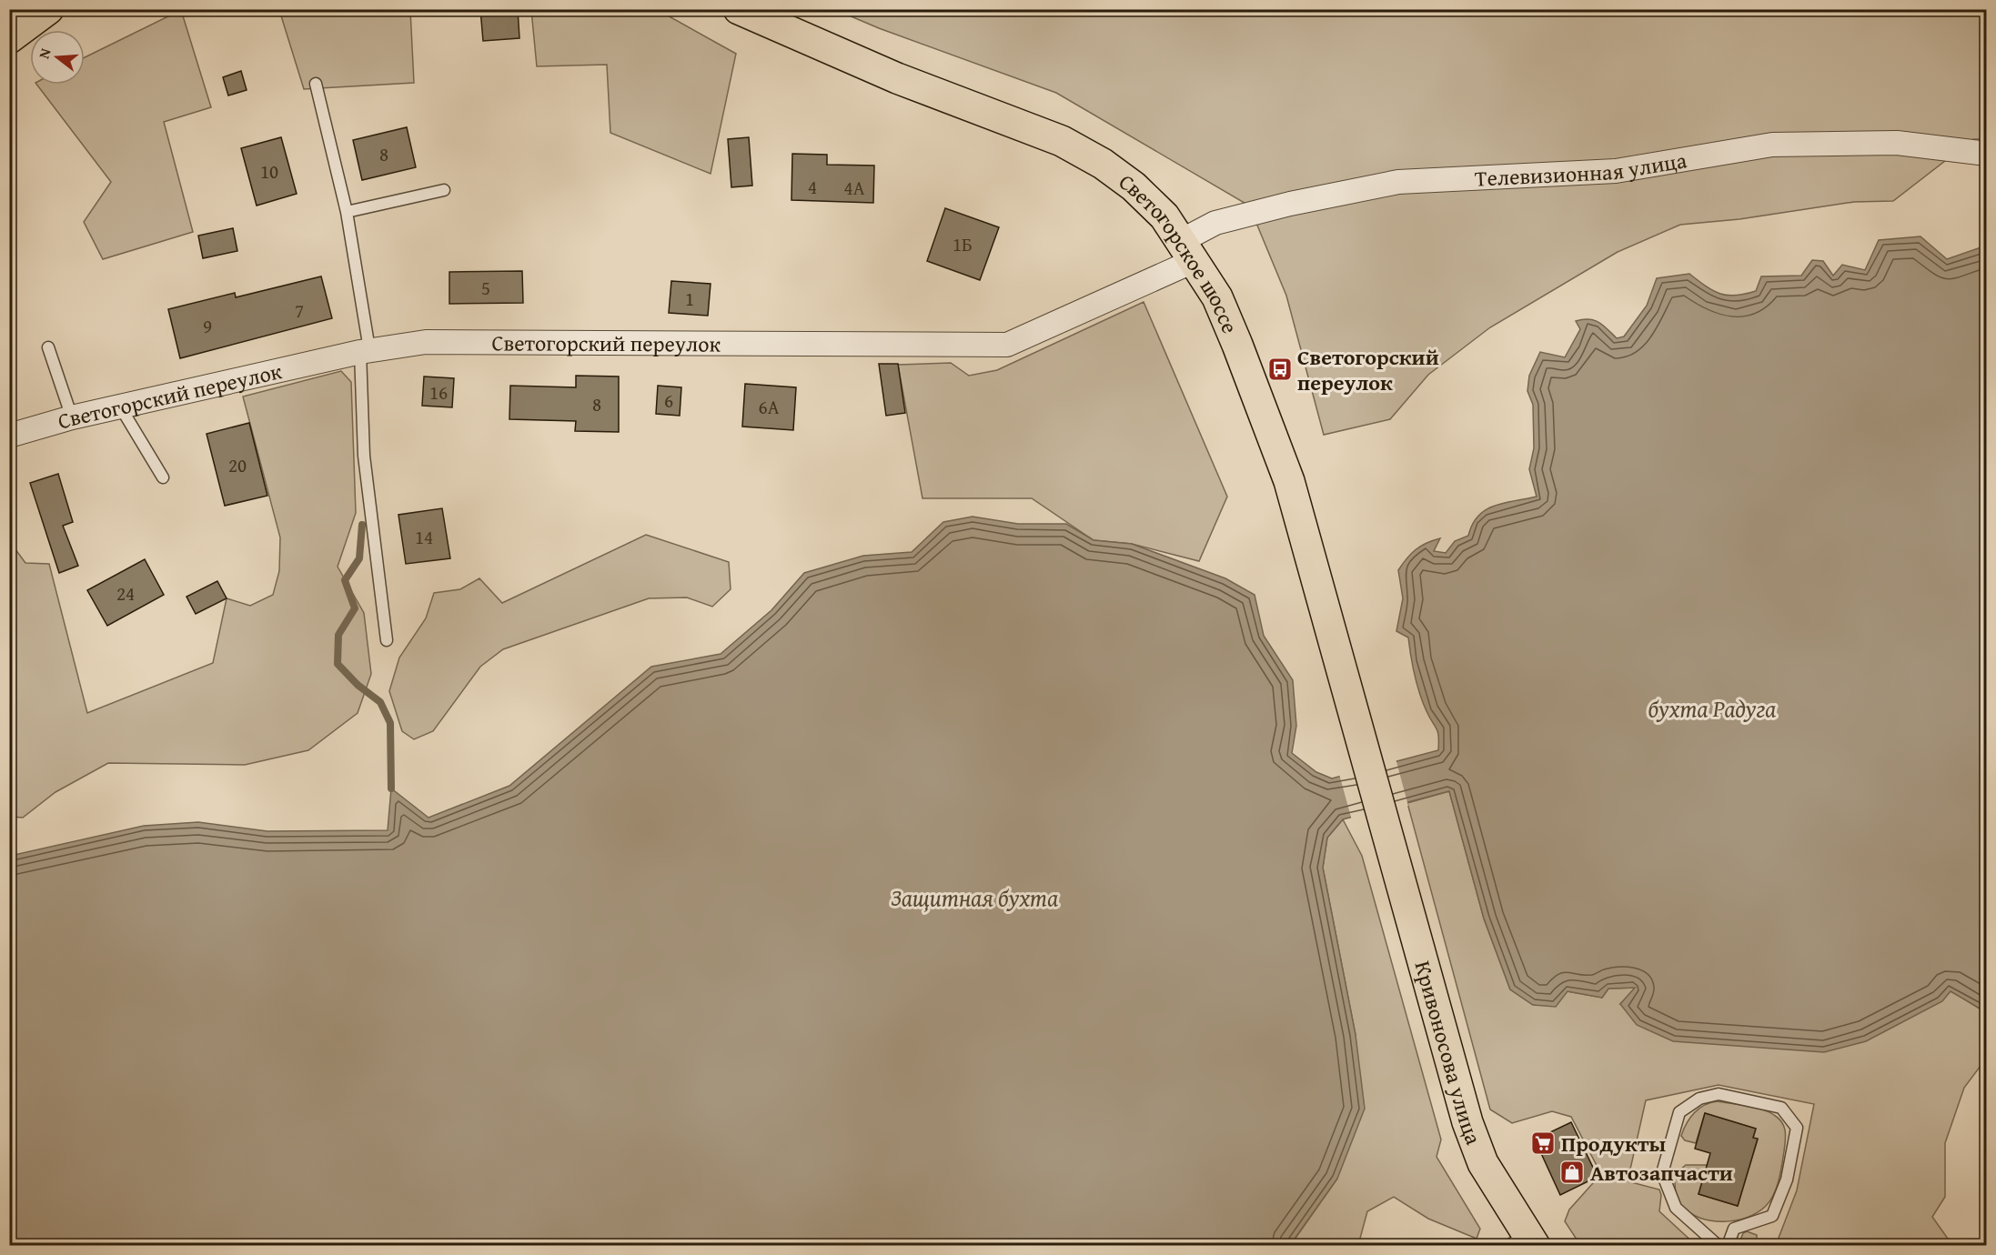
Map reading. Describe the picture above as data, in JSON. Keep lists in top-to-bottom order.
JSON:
{
  "streets": {
    "main road": ["Светогорское шоссе", "Кривоносова улица"],
    "street": ["Телевизионная улица", "Светогорский переулок"]
  },
  "crossings": [
    ["Телевизионная улица", "Светогорское шоссе"],
    ["Телевизионная улица", "Светогорский переулок"],
    ["Светогорское шоссе", "Светогорский переулок"],
    ["Светогорское шоссе", "Кривоносова улица"]
  ],
  "water": ["бухта Радуга", "Защитная бухта"],
  "places": {
    "bus stop": ["Светогорский переулок"],
    "supermarket": ["Продукты"],
    "shop": ["Автозапчасти"]
  },
  "house_numbers": [
    "8",
    "10",
    "4",
    "4А",
    "1Б",
    "5",
    "1",
    "7",
    "9",
    "16",
    "6",
    "8",
    "6А",
    "20",
    "14",
    "24"
  ],
  "north": "left"
}
